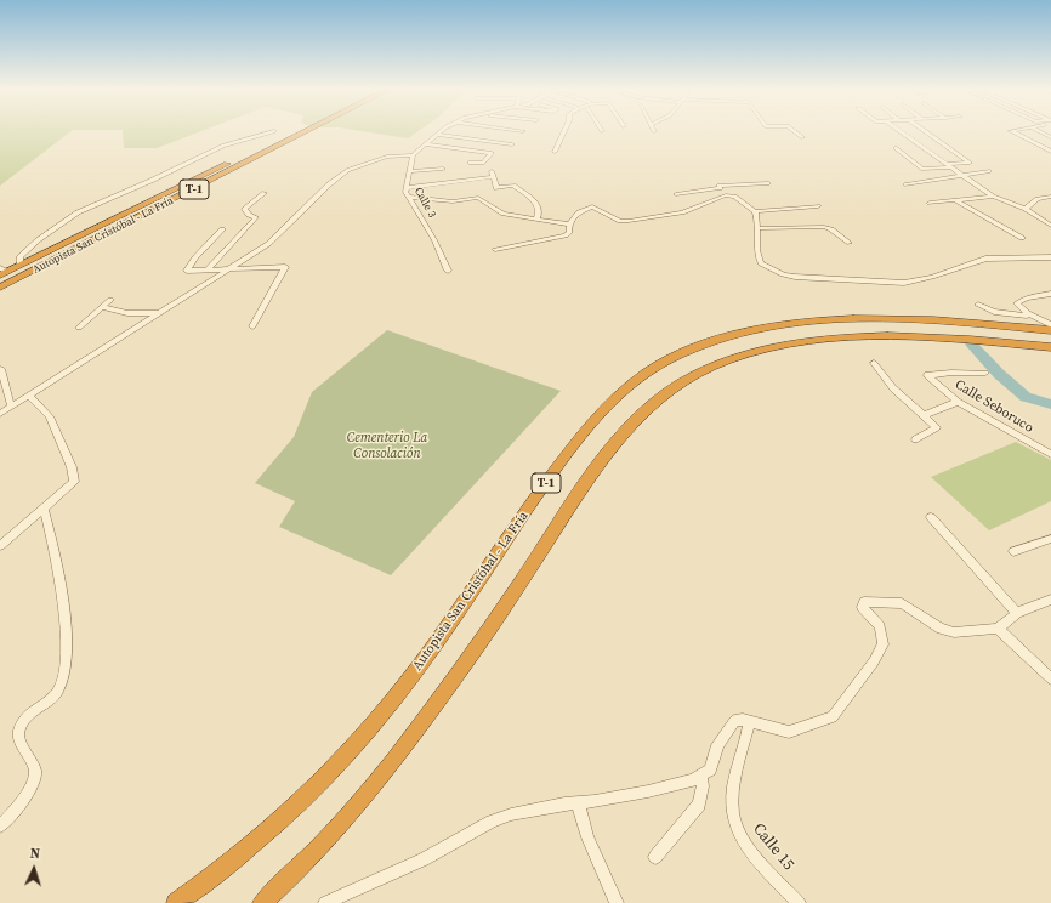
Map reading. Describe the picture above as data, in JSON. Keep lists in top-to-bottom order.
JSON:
{
  "streets": {
    "highway": ["T-1", "Autopista San Cristóbal - La Fría"],
    "street": ["Calle 3", "Calle Seboruco", "Calle 15"]
  },
  "parks": ["Cementerio La Consolación"],
  "north": "top"
}
